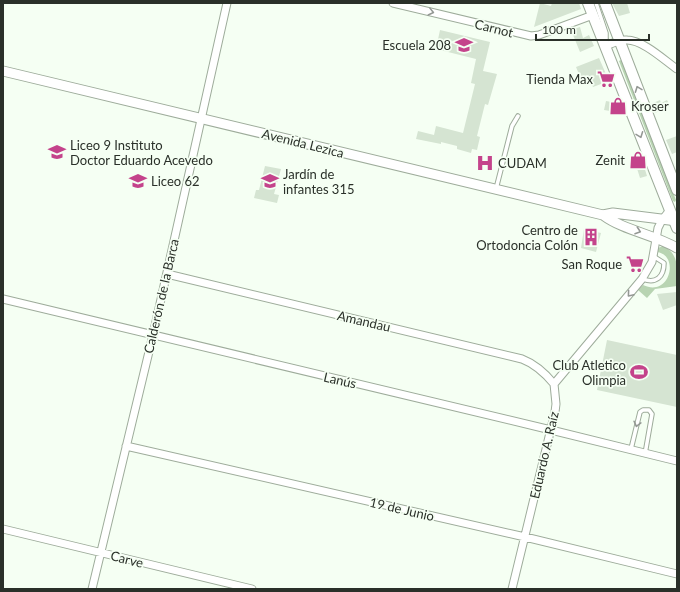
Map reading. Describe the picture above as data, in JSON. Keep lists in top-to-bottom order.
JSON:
{
  "streets": {
    "street": [
      "Carnot",
      "Avenida Lezica",
      "Calderón de la Barca",
      "Amandau",
      "Lanús",
      "Eduardo A. Raíz",
      "19 de Junio",
      "Carve"
    ]
  },
  "crossings": [
    ["Avenida Lezica", "Calderón de la Barca"],
    ["Calderón de la Barca", "Amandau"],
    ["Calderón de la Barca", "Lanús"],
    ["Calderón de la Barca", "19 de Junio"],
    ["Calderón de la Barca", "Carve"],
    ["Amandau", "Eduardo A. Raíz"],
    ["Lanús", "Eduardo A. Raíz"],
    ["Eduardo A. Raíz", "19 de Junio"]
  ],
  "one_way": ["Carnot"],
  "places": {
    "school or university": [
      "Escuela 208",
      "Liceo 9 Instituto Doctor Eduardo Acevedo",
      "Liceo 62",
      "Jardín de infantes 315"
    ],
    "supermarket": ["Tienda Max", "San Roque"],
    "shop": ["Kroser", "Zenit"],
    "hospital": ["CUDAM"],
    "building": ["Centro de Ortodoncia Colón"],
    "sports": ["Club Atletico Olimpia"]
  },
  "scale_bar": "100 m"
}
